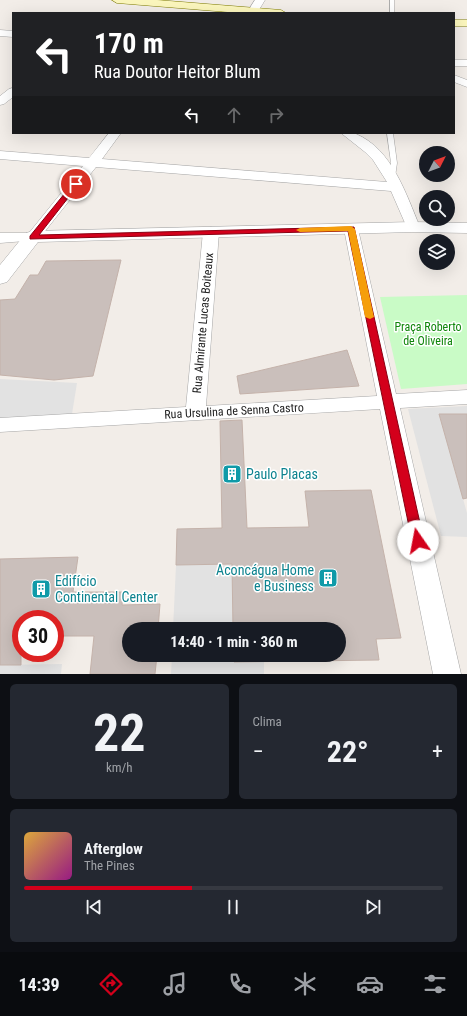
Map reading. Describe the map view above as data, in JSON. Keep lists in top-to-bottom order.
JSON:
{
  "streets": {
    "street": ["Rua Almirante Lucas Boiteaux", "Rua Ursulina de Senna Castro"]
  },
  "crossings": [
    ["Rua Almirante Lucas Boiteaux", "Rua Ursulina de Senna Castro"]
  ],
  "parks": ["Praça Roberto de Oliveira"],
  "places": {
    "building": ["Paulo Placas", "Aconcágua Home e Business", "Edifício Continental Center"]
  },
  "north": "top right",
  "page": {
    "turn": ["170 m", "Rua Doutor Heitor Blum"],
    "limit": "30",
    "trip": "14:40 · 1 min · 360 m",
    "tile": [
      ["22", "km/h"],
      "Clima"
    ],
    "heat": ["−", "22°", "+"],
    "song": ["Afterglow", "The Pines"],
    "tabs": "14:39"
  }
}
